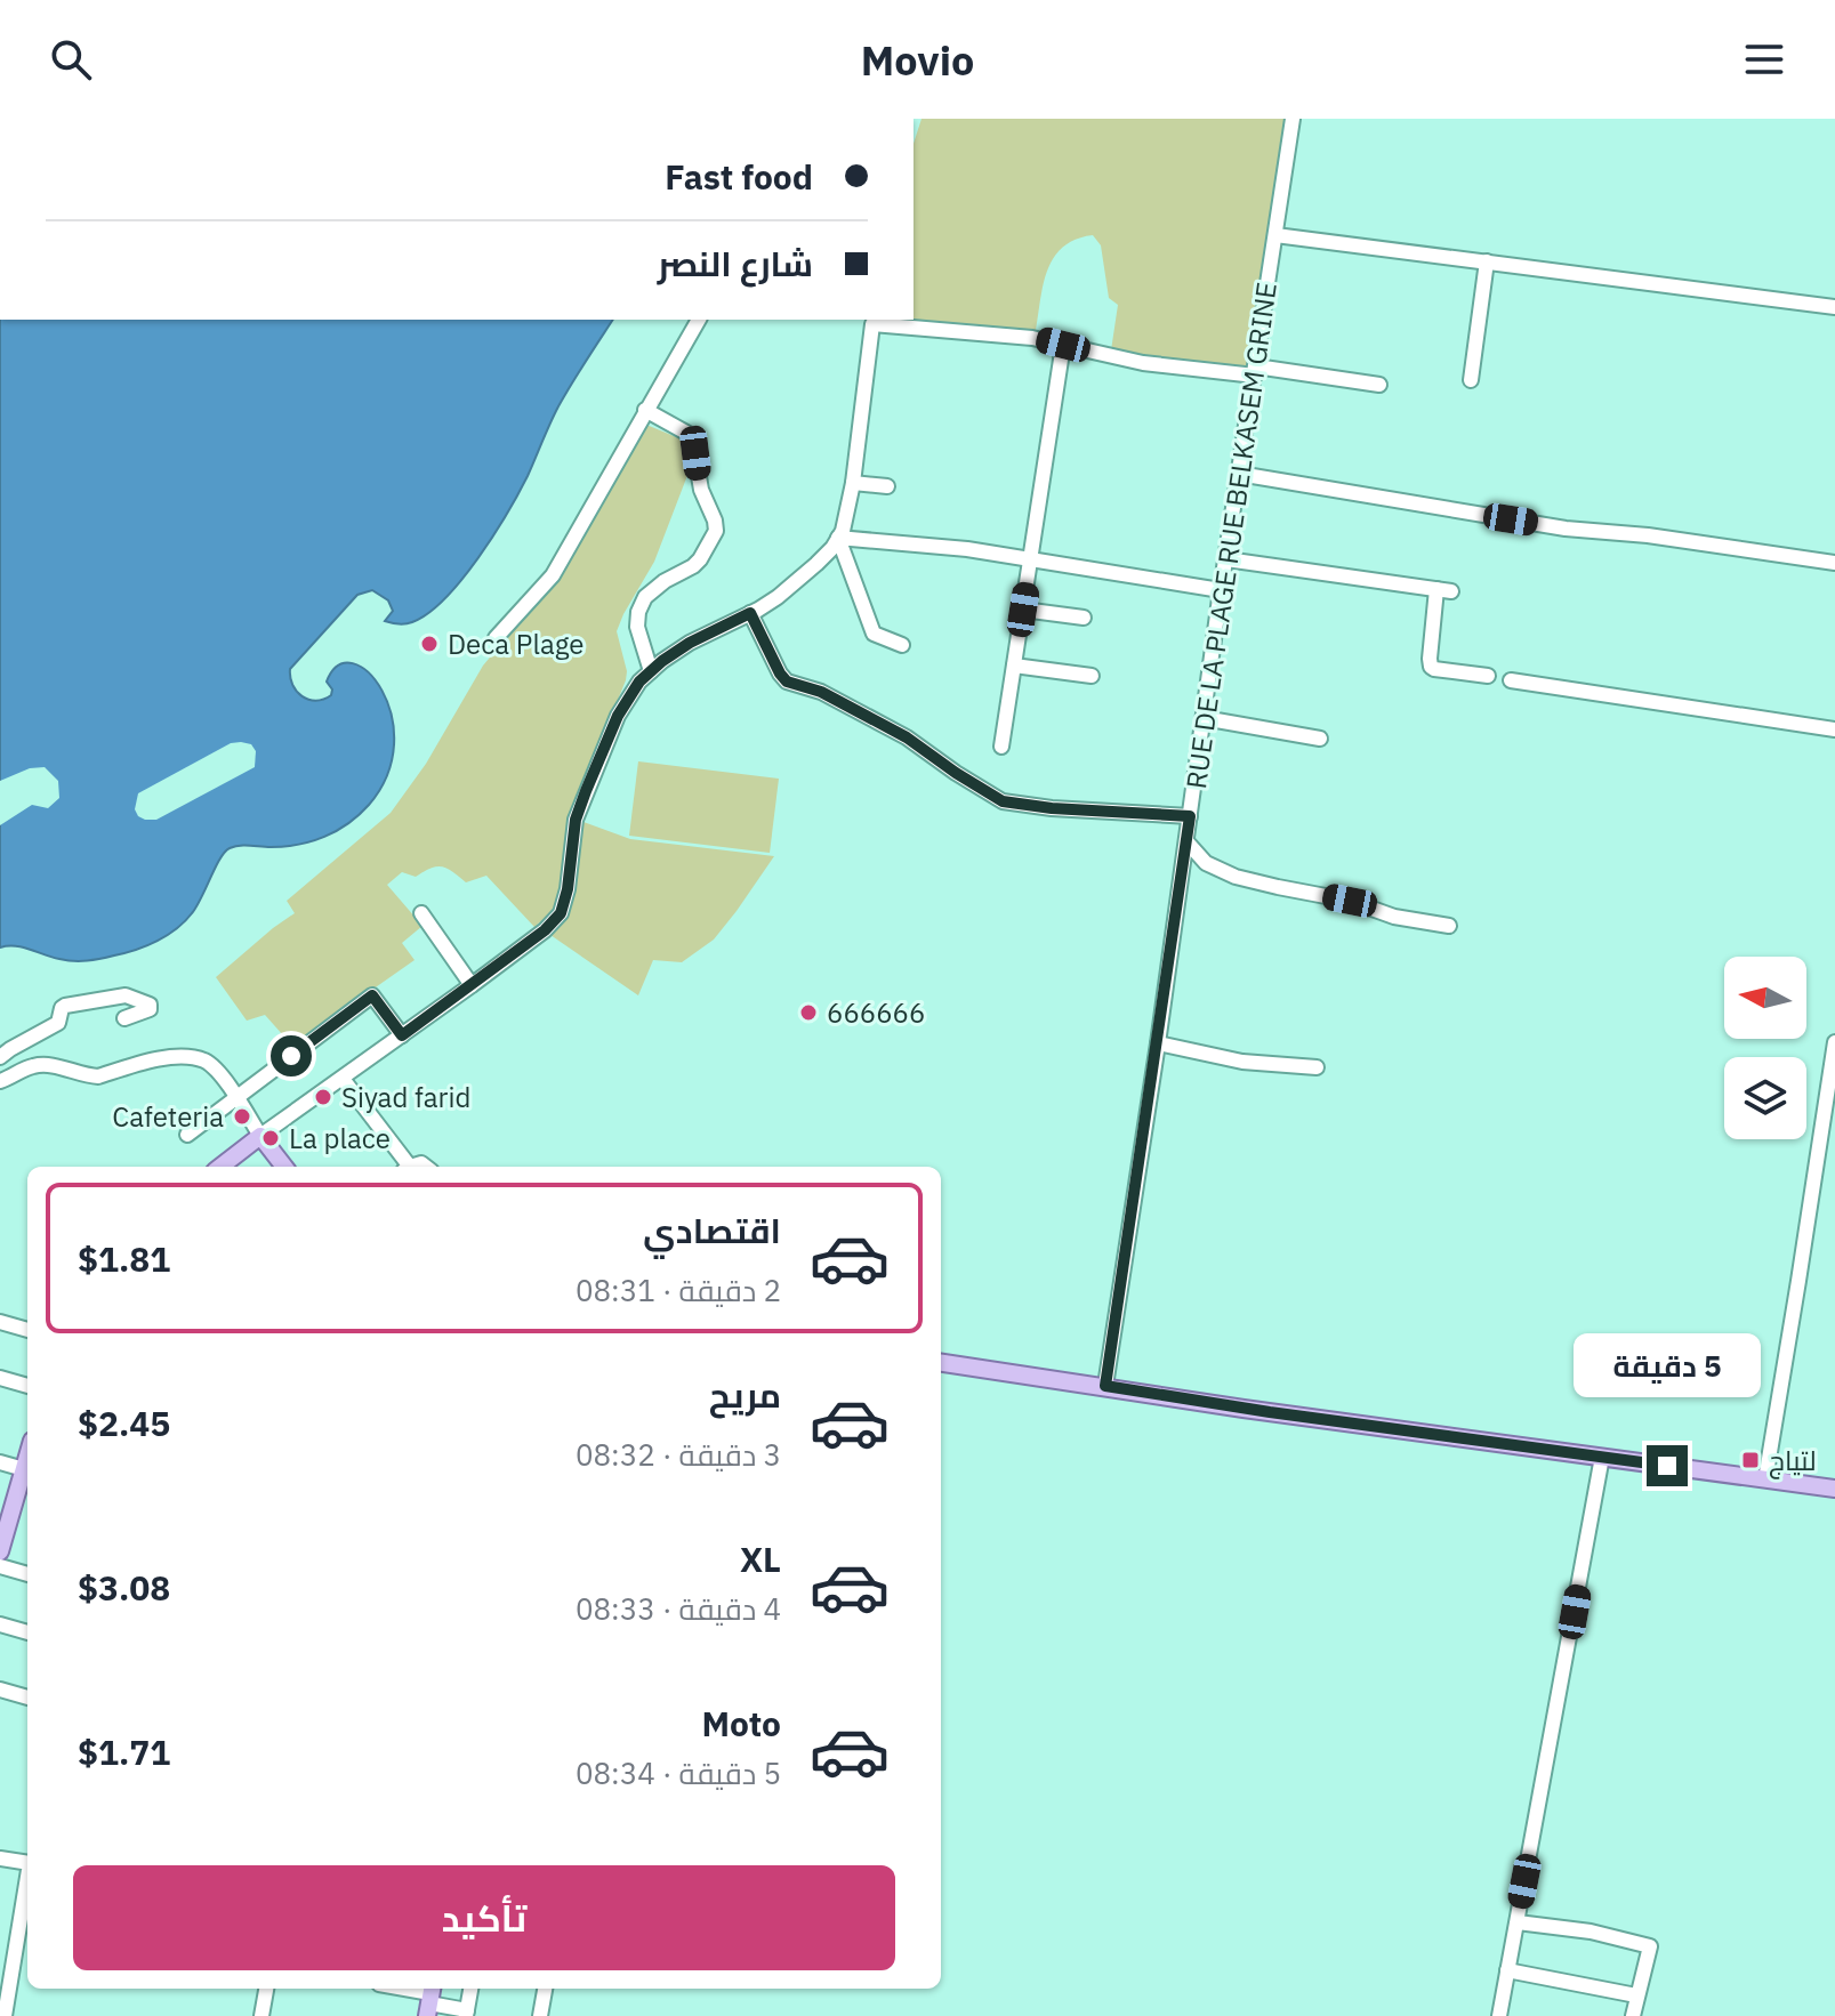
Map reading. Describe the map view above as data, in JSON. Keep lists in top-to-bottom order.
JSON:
{
  "streets": {
    "street": ["RUE DE LA PLAGE RUE BELKASEM GRINE"]
  },
  "places": {
    "other": [
      "Deca Plage",
      "666666",
      "Siyad farid",
      "Cafeteria",
      "La place"
    ],
    "transit": ["لتياج"]
  },
  "north": "left",
  "page": {
    "header": "Movio",
    "banner": ["Fast food", "شارع النصر"],
    "list": [
      {
        "name": "اقتصادي",
        "note": "2 دقيقة · 08:31",
        "value": "$1.81"
      },
      {
        "name": "مريح",
        "note": "3 دقيقة · 08:32",
        "value": "$2.45"
      },
      {
        "name": "XL",
        "note": "4 دقيقة · 08:33",
        "value": "$3.08"
      },
      {
        "name": "Moto",
        "note": "5 دقيقة · 08:34",
        "value": "$1.71"
      }
    ],
    "bubble": "5 دقيقة",
    "buttons": "تأكيد"
  }
}
